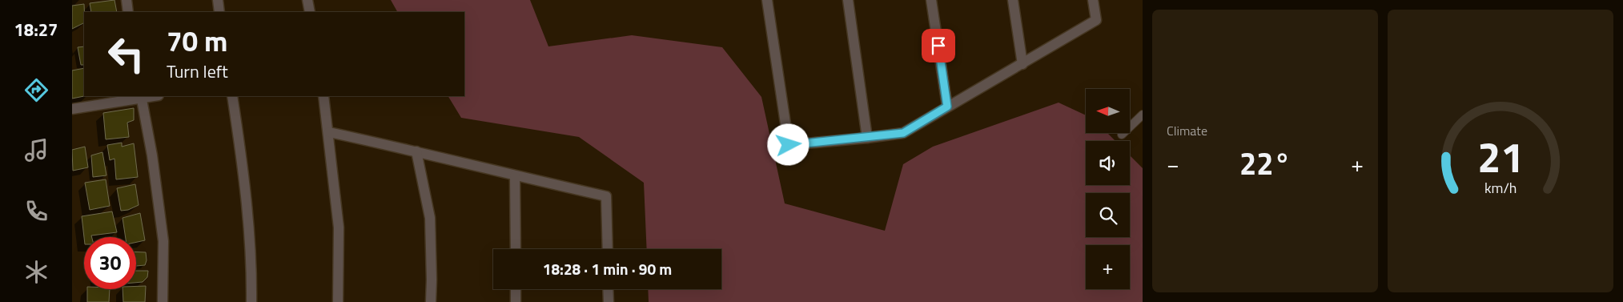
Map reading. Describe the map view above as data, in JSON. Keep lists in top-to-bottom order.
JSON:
{
  "north": "left",
  "page": {
    "tabs": "18:27",
    "tile": "Climate",
    "turn": ["70 m", "Turn left"],
    "map_buttons": "+",
    "heat": ["−", "22°", "+"],
    "limit": "30",
    "trip": "18:28 · 1 min · 90 m",
    "gauge": ["21", "km/h"]
  }
}
